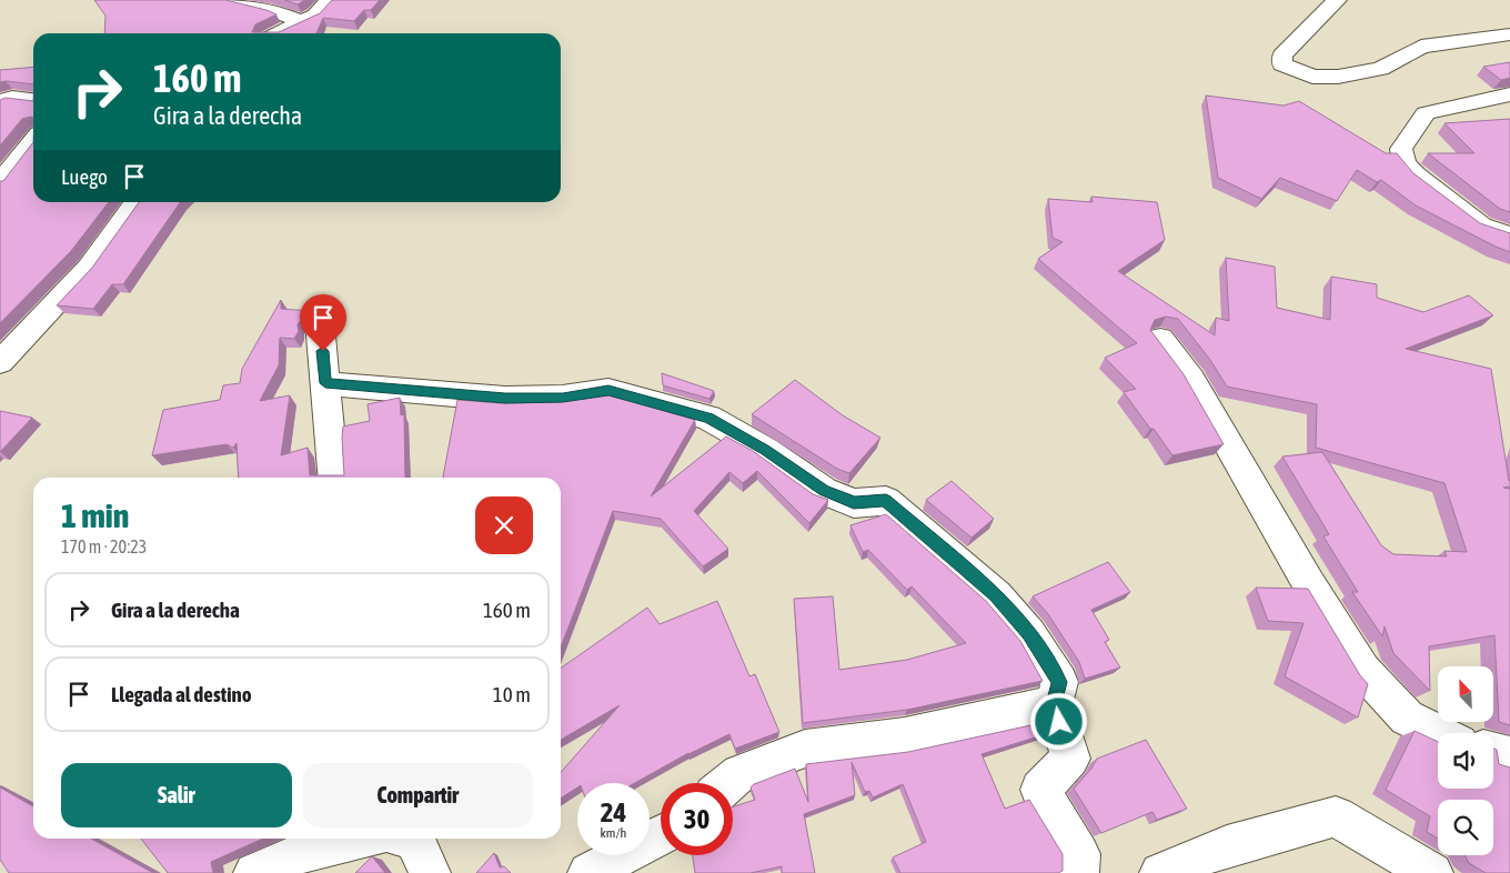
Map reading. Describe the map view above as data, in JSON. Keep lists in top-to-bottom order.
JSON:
{
  "north": "top left",
  "page": {
    "turn": ["160 m", "Gira a la derecha"],
    "then": "Luego",
    "heading": ["1 min", "170 m · 20:23"],
    "list": [
      {
        "name": "Gira a la derecha",
        "value": "160 m"
      },
      {
        "name": "Llegada al destino",
        "value": "10 m"
      }
    ],
    "buttons": ["Salir", "Compartir"],
    "speed": "24 km/h",
    "limit": "30"
  }
}
